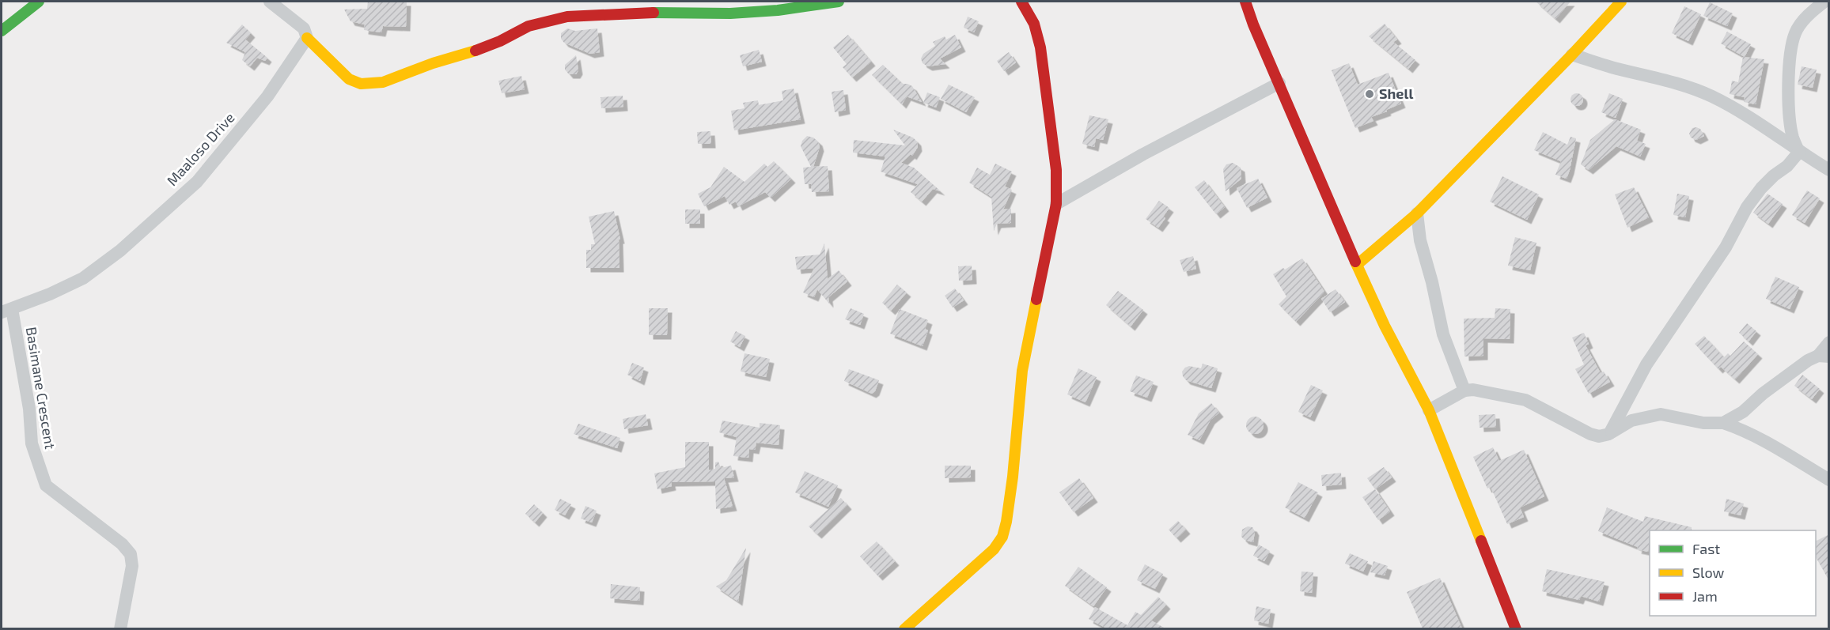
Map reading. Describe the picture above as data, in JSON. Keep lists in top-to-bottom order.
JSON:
{
  "streets": {
    "street": ["Maaloso Drive", "Basimane Crescent"]
  },
  "crossings": [
    ["Maaloso Drive", "Basimane Crescent"]
  ],
  "places": ["Shell"],
  "legend": ["Fast", "Slow", "Jam"]
}
